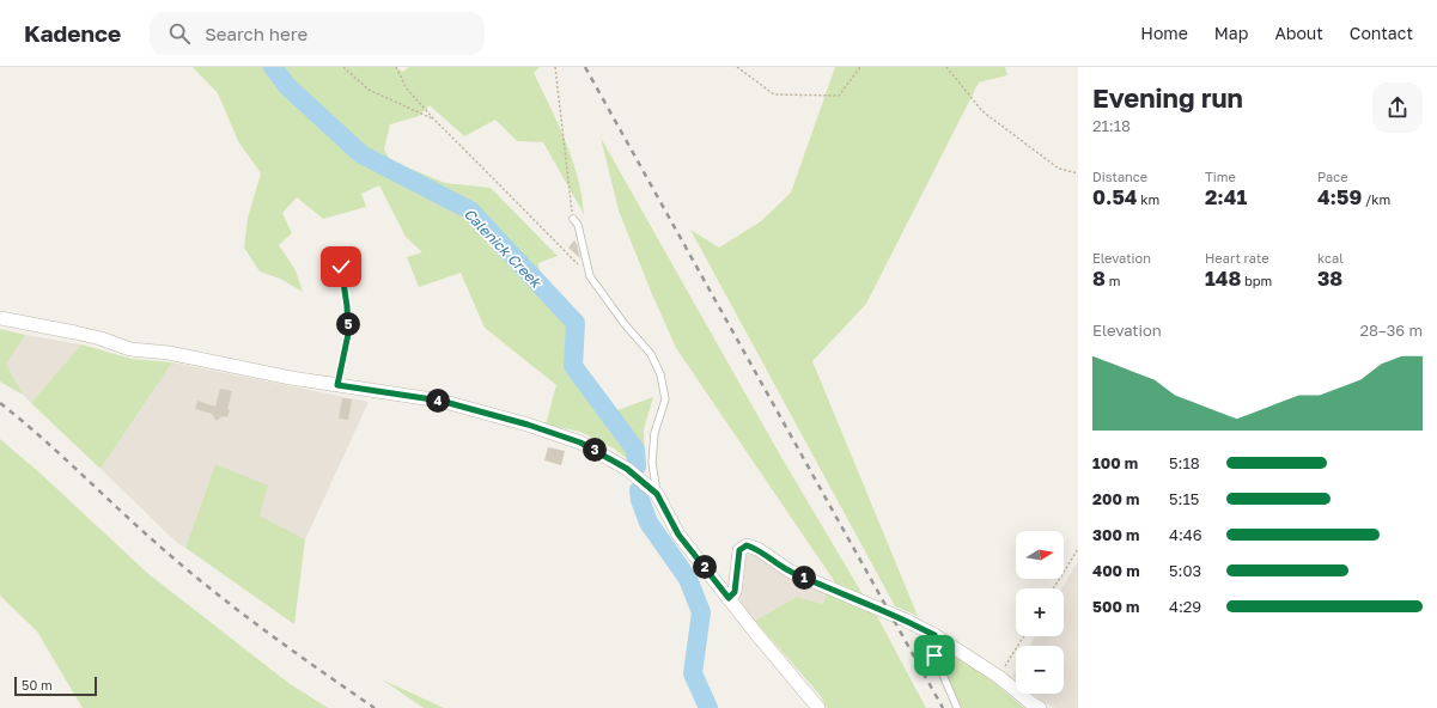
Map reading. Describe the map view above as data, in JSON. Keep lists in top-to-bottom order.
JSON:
{
  "water": ["Calenick Creek"],
  "scale_bar": "50 m",
  "north": "right",
  "page": {
    "header": "Kadence",
    "search": "Search here",
    "nav": [
      "Home",
      "Map",
      "About",
      "Contact"
    ],
    "heading": ["Evening run", "21:18"],
    "stats": [
      ["Distance", "0.54 km"],
      ["Time", "2:41"],
      ["Pace", "4:59 /km"],
      ["Elevation", "8 m"],
      ["Heart rate", "148 bpm"],
      ["kcal", "38"]
    ],
    "chart": ["Elevation", "28–36 m"],
    "pins": [
      "5",
      "4",
      "3",
      "2",
      "1"
    ],
    "list": [
      {
        "name": "100 m",
        "note": "5:18"
      },
      {
        "name": "200 m",
        "note": "5:15"
      },
      {
        "name": "300 m",
        "note": "4:46"
      },
      {
        "name": "400 m",
        "note": "5:03"
      },
      {
        "name": "500 m",
        "note": "4:29"
      }
    ],
    "map_buttons": ["+", "−"],
    "scale": "50 m"
  }
}
